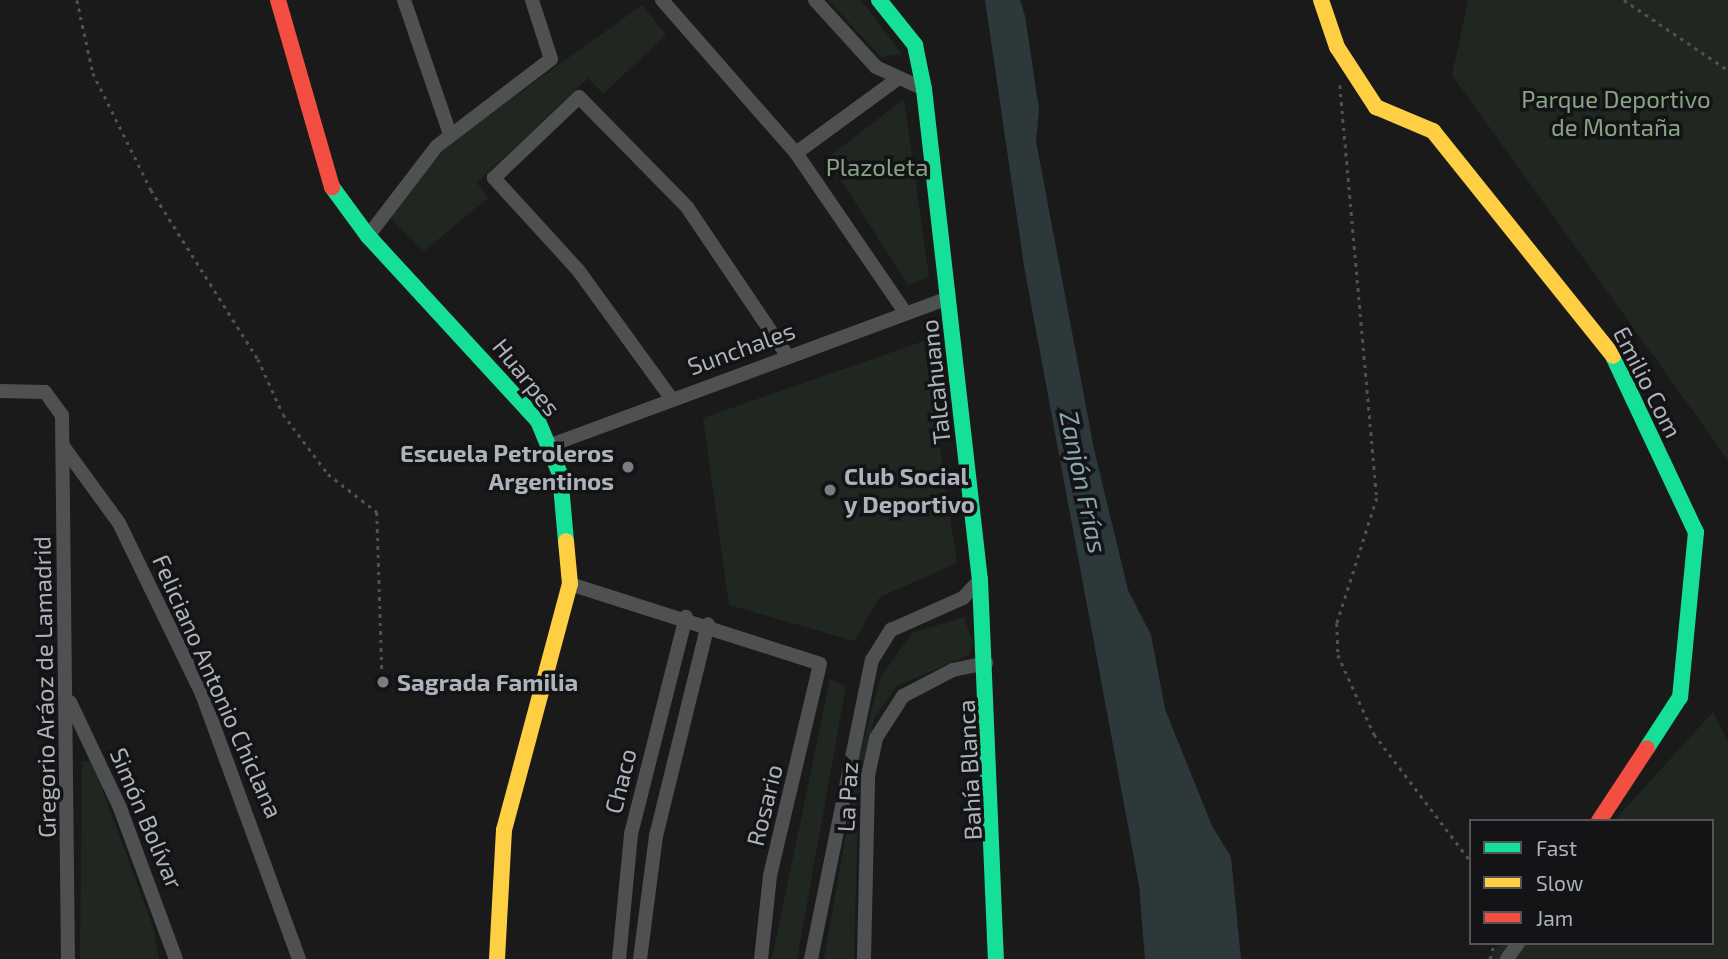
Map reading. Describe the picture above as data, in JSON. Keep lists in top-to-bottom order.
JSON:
{
  "streets": {
    "street": [
      "Sunchales",
      "Huarpes",
      "Talcahuano",
      "Emilio Com",
      "Feliciano Antonio Chiclana",
      "Gregorio Aráoz de Lamadrid",
      "Bahía Blanca",
      "Chaco",
      "La Paz",
      "Rosario",
      "Simón Bolívar"
    ]
  },
  "crossings": [
    ["Sunchales", "Huarpes"],
    ["Sunchales", "Talcahuano"],
    ["Talcahuano", "Bahía Blanca"],
    ["Feliciano Antonio Chiclana", "Gregorio Aráoz de Lamadrid"],
    ["Gregorio Aráoz de Lamadrid", "Simón Bolívar"],
    ["Bahía Blanca", "La Paz"],
    ["Chaco", "Rosario"]
  ],
  "water": ["Zanjón Frías"],
  "parks": ["Parque Deportivo de Montaña", "Plazoleta"],
  "places": ["Escuela Petroleros Argentinos", "Club Social y Deportivo", "Sagrada Familia"],
  "legend": ["Fast", "Slow", "Jam"]
}
